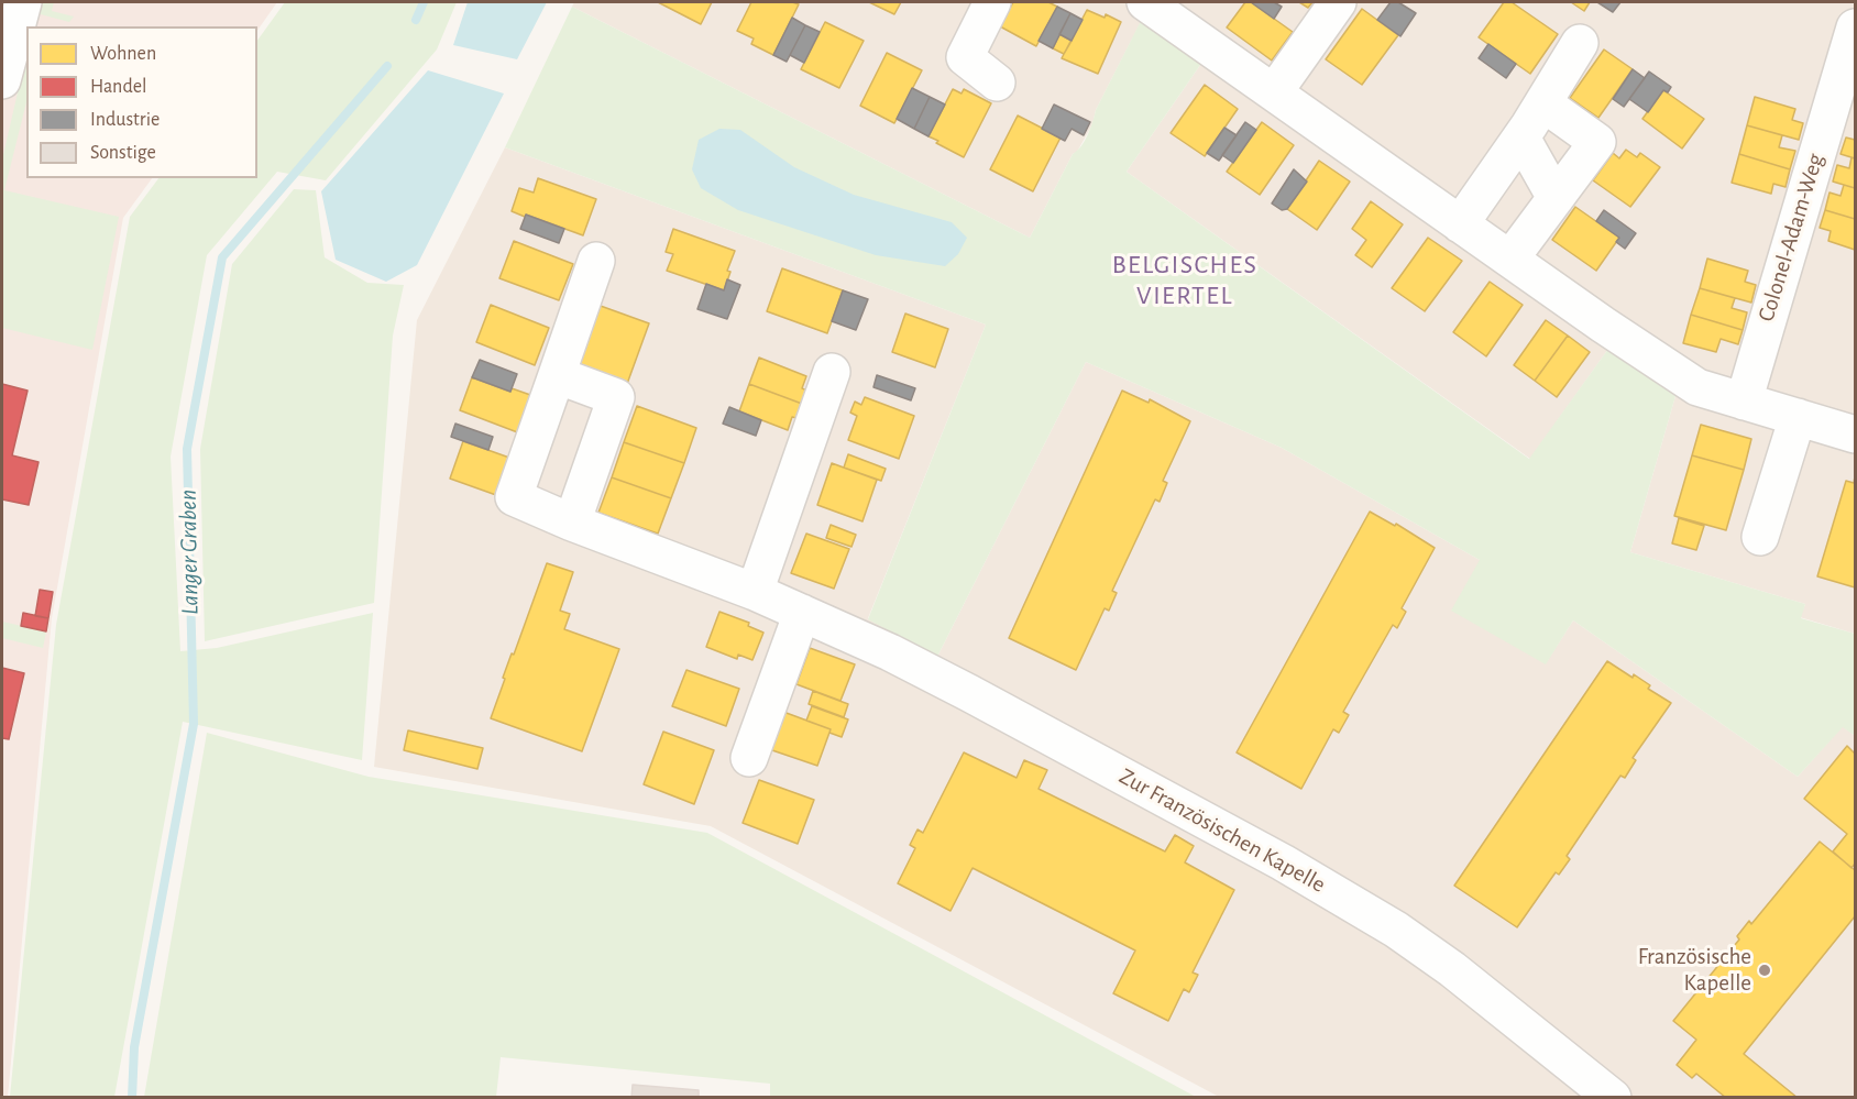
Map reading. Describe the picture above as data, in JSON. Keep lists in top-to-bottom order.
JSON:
{
  "streets": {
    "street": ["Colonel-Adam-Weg", "Zur Französischen Kapelle"]
  },
  "districts": ["BELGISCHES VIERTEL"],
  "water": ["Langer Graben"],
  "places": ["Französische Kapelle"],
  "legend": [
    "Wohnen",
    "Handel",
    "Industrie",
    "Sonstige"
  ]
}
